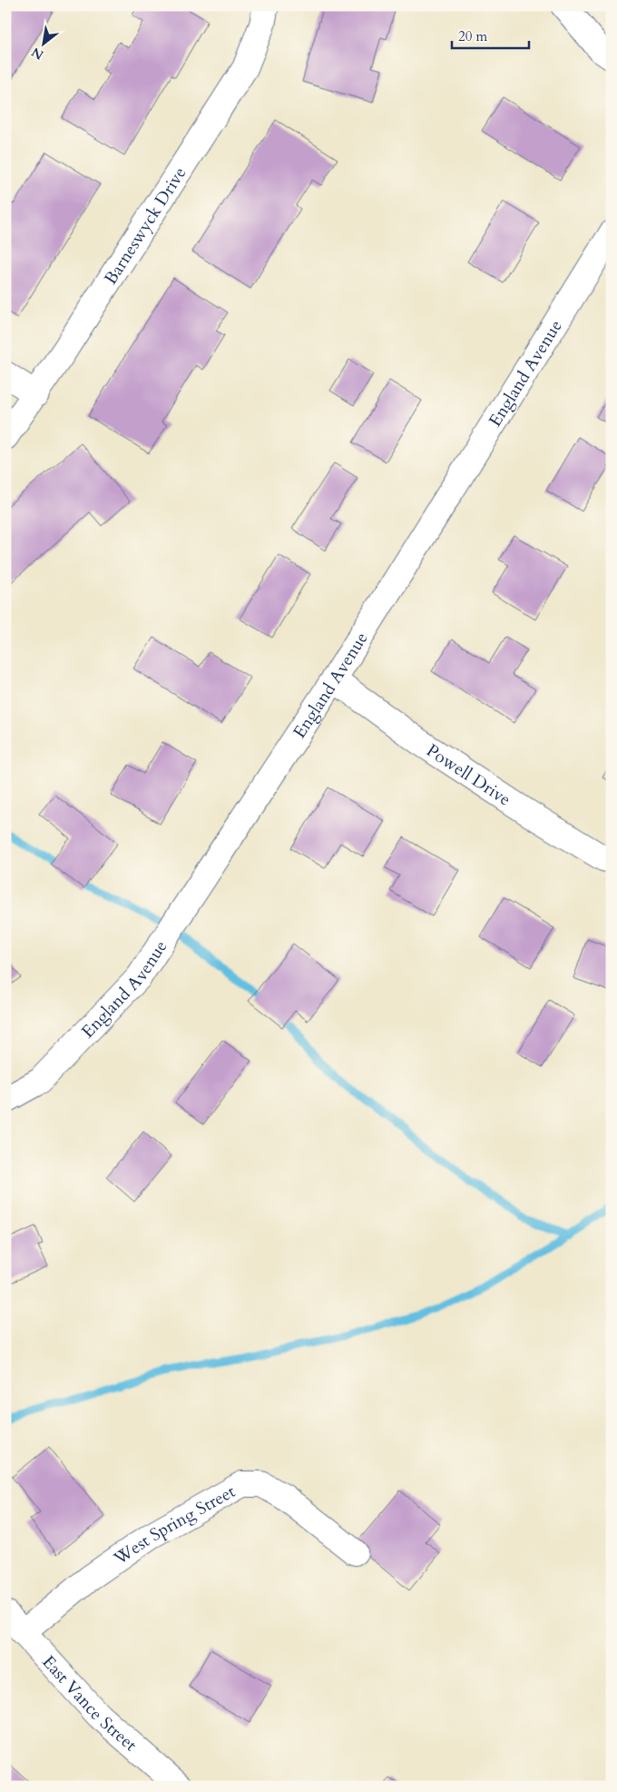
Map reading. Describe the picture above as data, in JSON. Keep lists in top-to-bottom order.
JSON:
{
  "streets": {
    "street": [
      "Barneswyck Drive",
      "England Avenue",
      "Powell Drive",
      "West Spring Street",
      "East Vance Street"
    ]
  },
  "crossings": [
    ["England Avenue", "Powell Drive"],
    ["West Spring Street", "East Vance Street"]
  ],
  "scale_bar": "20 m",
  "north": "bottom left"
}
